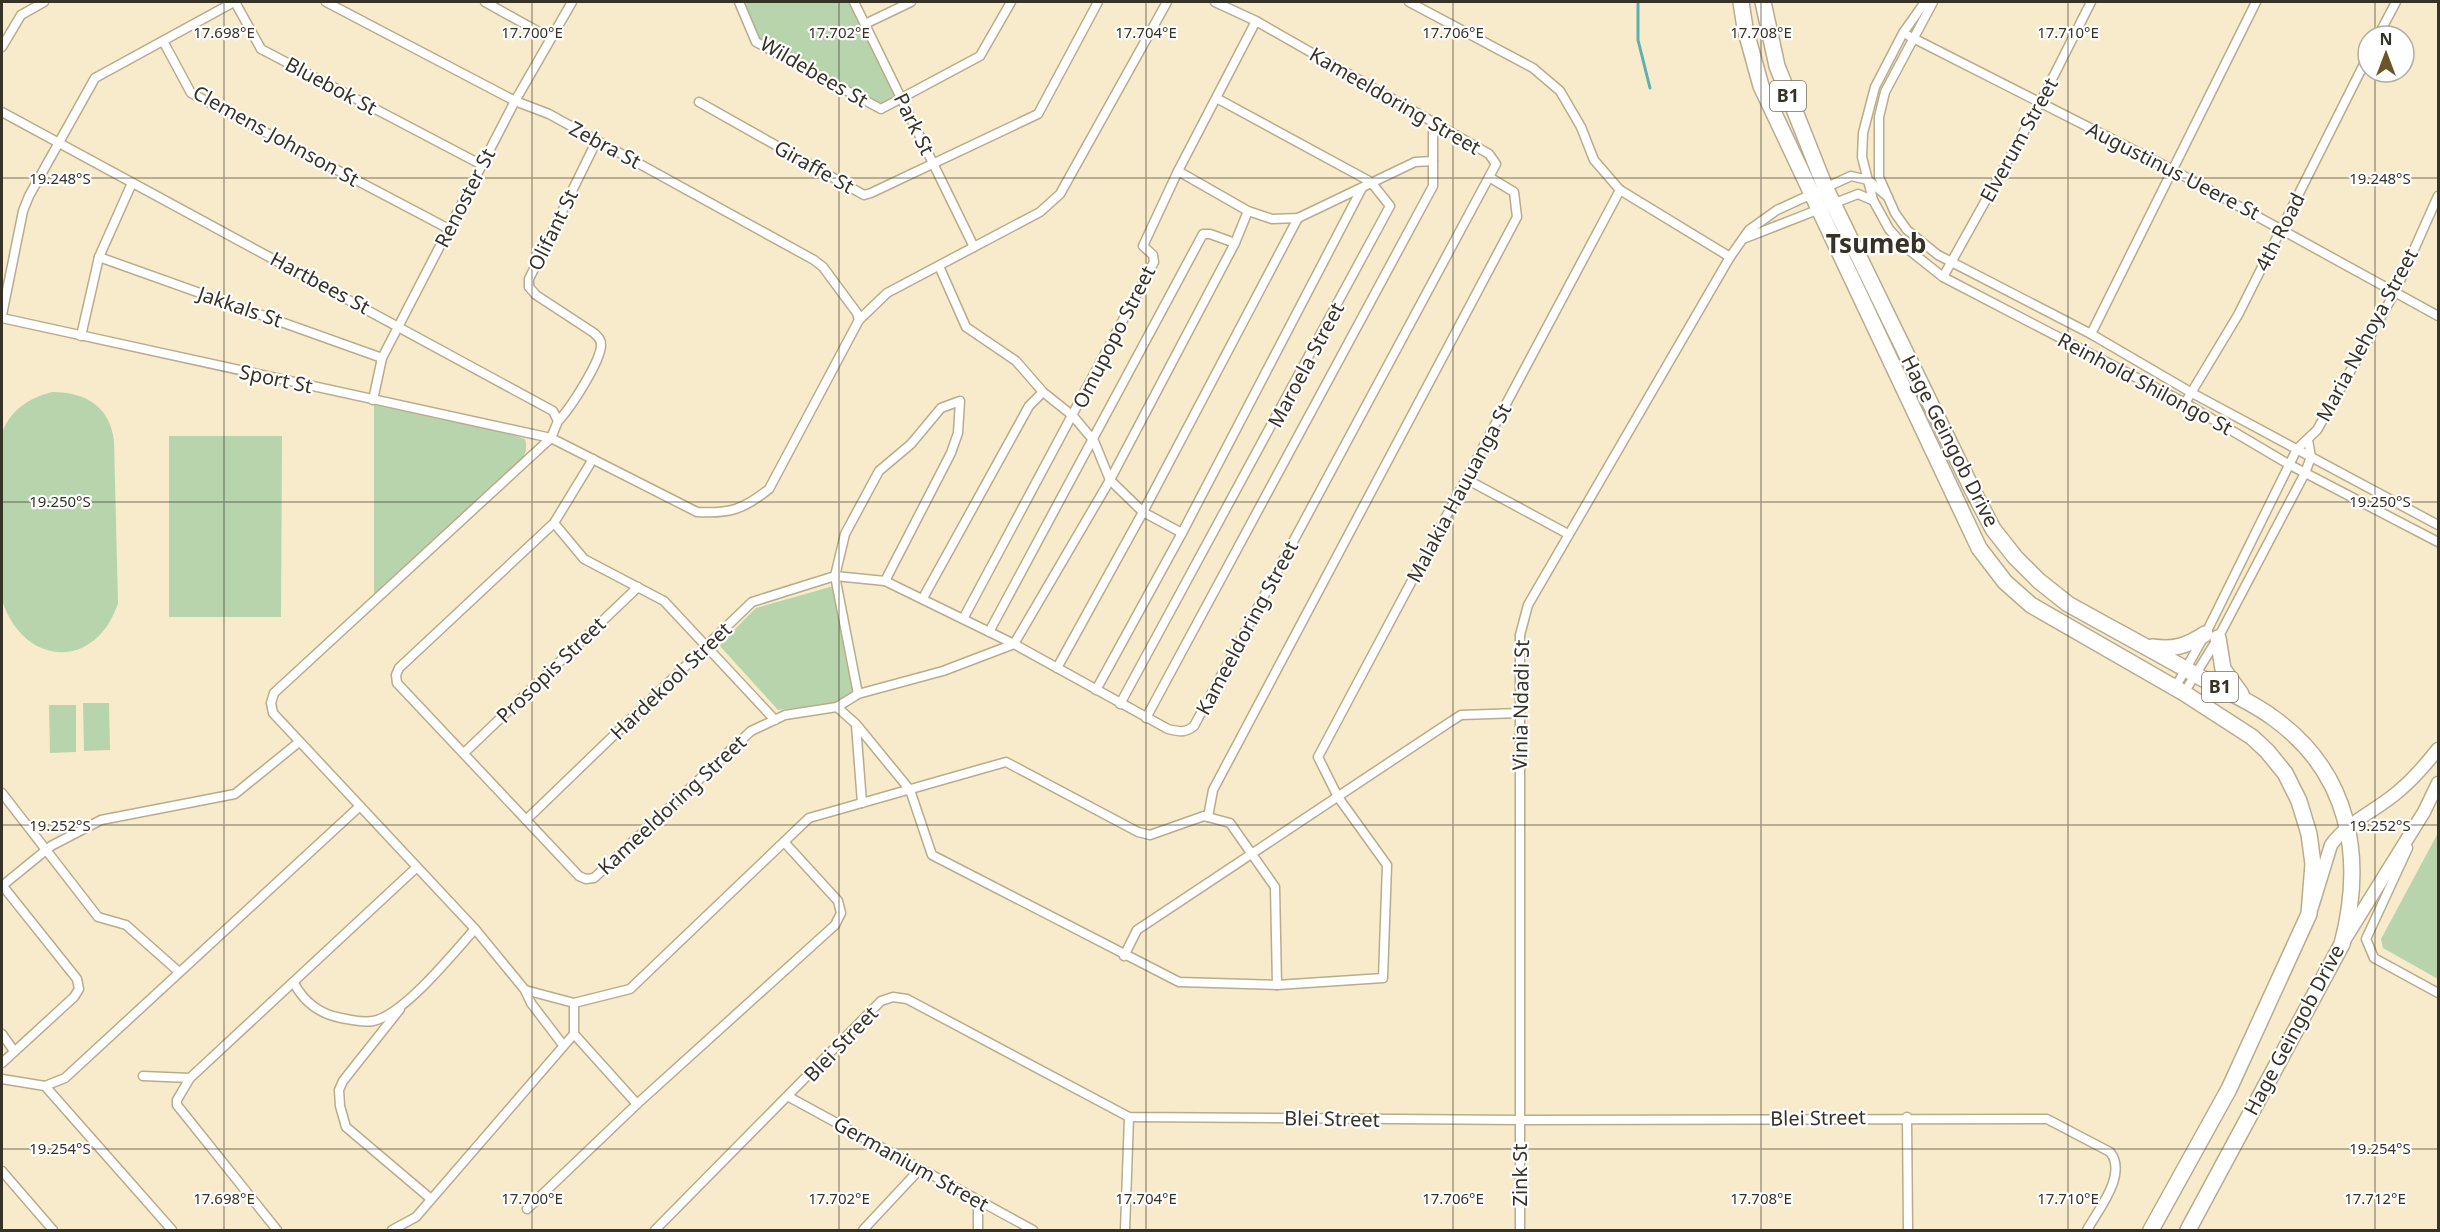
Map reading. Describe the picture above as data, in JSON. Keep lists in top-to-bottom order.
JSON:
{
  "streets": {
    "highway": ["B1", "Hage Geingob Drive"],
    "street": [
      "Wildebees St",
      "Bluebok St",
      "Kameeldoring Street",
      "Park St",
      "Clemens Johnson St",
      "Elverum Street",
      "Zebra St",
      "Giraffe St",
      "Augustinus Ueere St",
      "Renoster St",
      "Olifant St",
      "4th Road",
      "Hartbees St",
      "Jakkals St",
      "Maria Nehoya Street",
      "Omupopo Street",
      "Maroela Street",
      "Sport St",
      "Reinhold Shilongo St",
      "Malakia Hauuanga St",
      "Prosopis Street",
      "Hardekool Street",
      "Vinia Ndadi St",
      "Blei Street",
      "Germanium Street",
      "Zink St"
    ]
  },
  "crossings": [
    ["Wildebees St", "Park St"],
    ["Bluebok St", "Renoster St"],
    ["Kameeldoring Street", "Omupopo Street"],
    ["Kameeldoring Street", "Maroela Street"],
    ["Kameeldoring Street", "Sport St"],
    ["Kameeldoring Street", "Prosopis Street"],
    ["Kameeldoring Street", "Hardekool Street"],
    ["Park St", "Giraffe St"],
    ["Park St", "Sport St"],
    ["Clemens Johnson St", "Renoster St"],
    ["Elverum Street", "Augustinus Ueere St"],
    ["Elverum Street", "Reinhold Shilongo St"],
    ["Zebra St", "Renoster St"],
    ["Zebra St", "Olifant St"],
    ["Zebra St", "Sport St"],
    ["Augustinus Ueere St", "4th Road"],
    ["Augustinus Ueere St", "Maria Nehoya Street"],
    ["Renoster St", "Hartbees St"],
    ["Renoster St", "Jakkals St"],
    ["Renoster St", "Sport St"],
    ["Olifant St", "Hartbees St"],
    ["4th Road", "Reinhold Shilongo St"],
    ["Maria Nehoya Street", "Reinhold Shilongo St"],
    ["Omupopo Street", "Maroela Street"],
    ["Hage Geingob Drive", "Vinia Ndadi St"],
    ["Vinia Ndadi St", "Blei Street"],
    ["Vinia Ndadi St", "Zink St"],
    ["Blei Street", "Germanium Street"],
    ["Blei Street", "Zink St"]
  ],
  "districts": ["Tsumeb"],
  "north": "top",
  "coordinates": [
    "17.698°E",
    "17.700°E",
    "17.702°E",
    "17.704°E",
    "17.706°E",
    "17.708°E",
    "17.710°E",
    "19.248°S",
    "19.250°S",
    "19.252°S",
    "19.254°S",
    "17.712°E"
  ]
}
